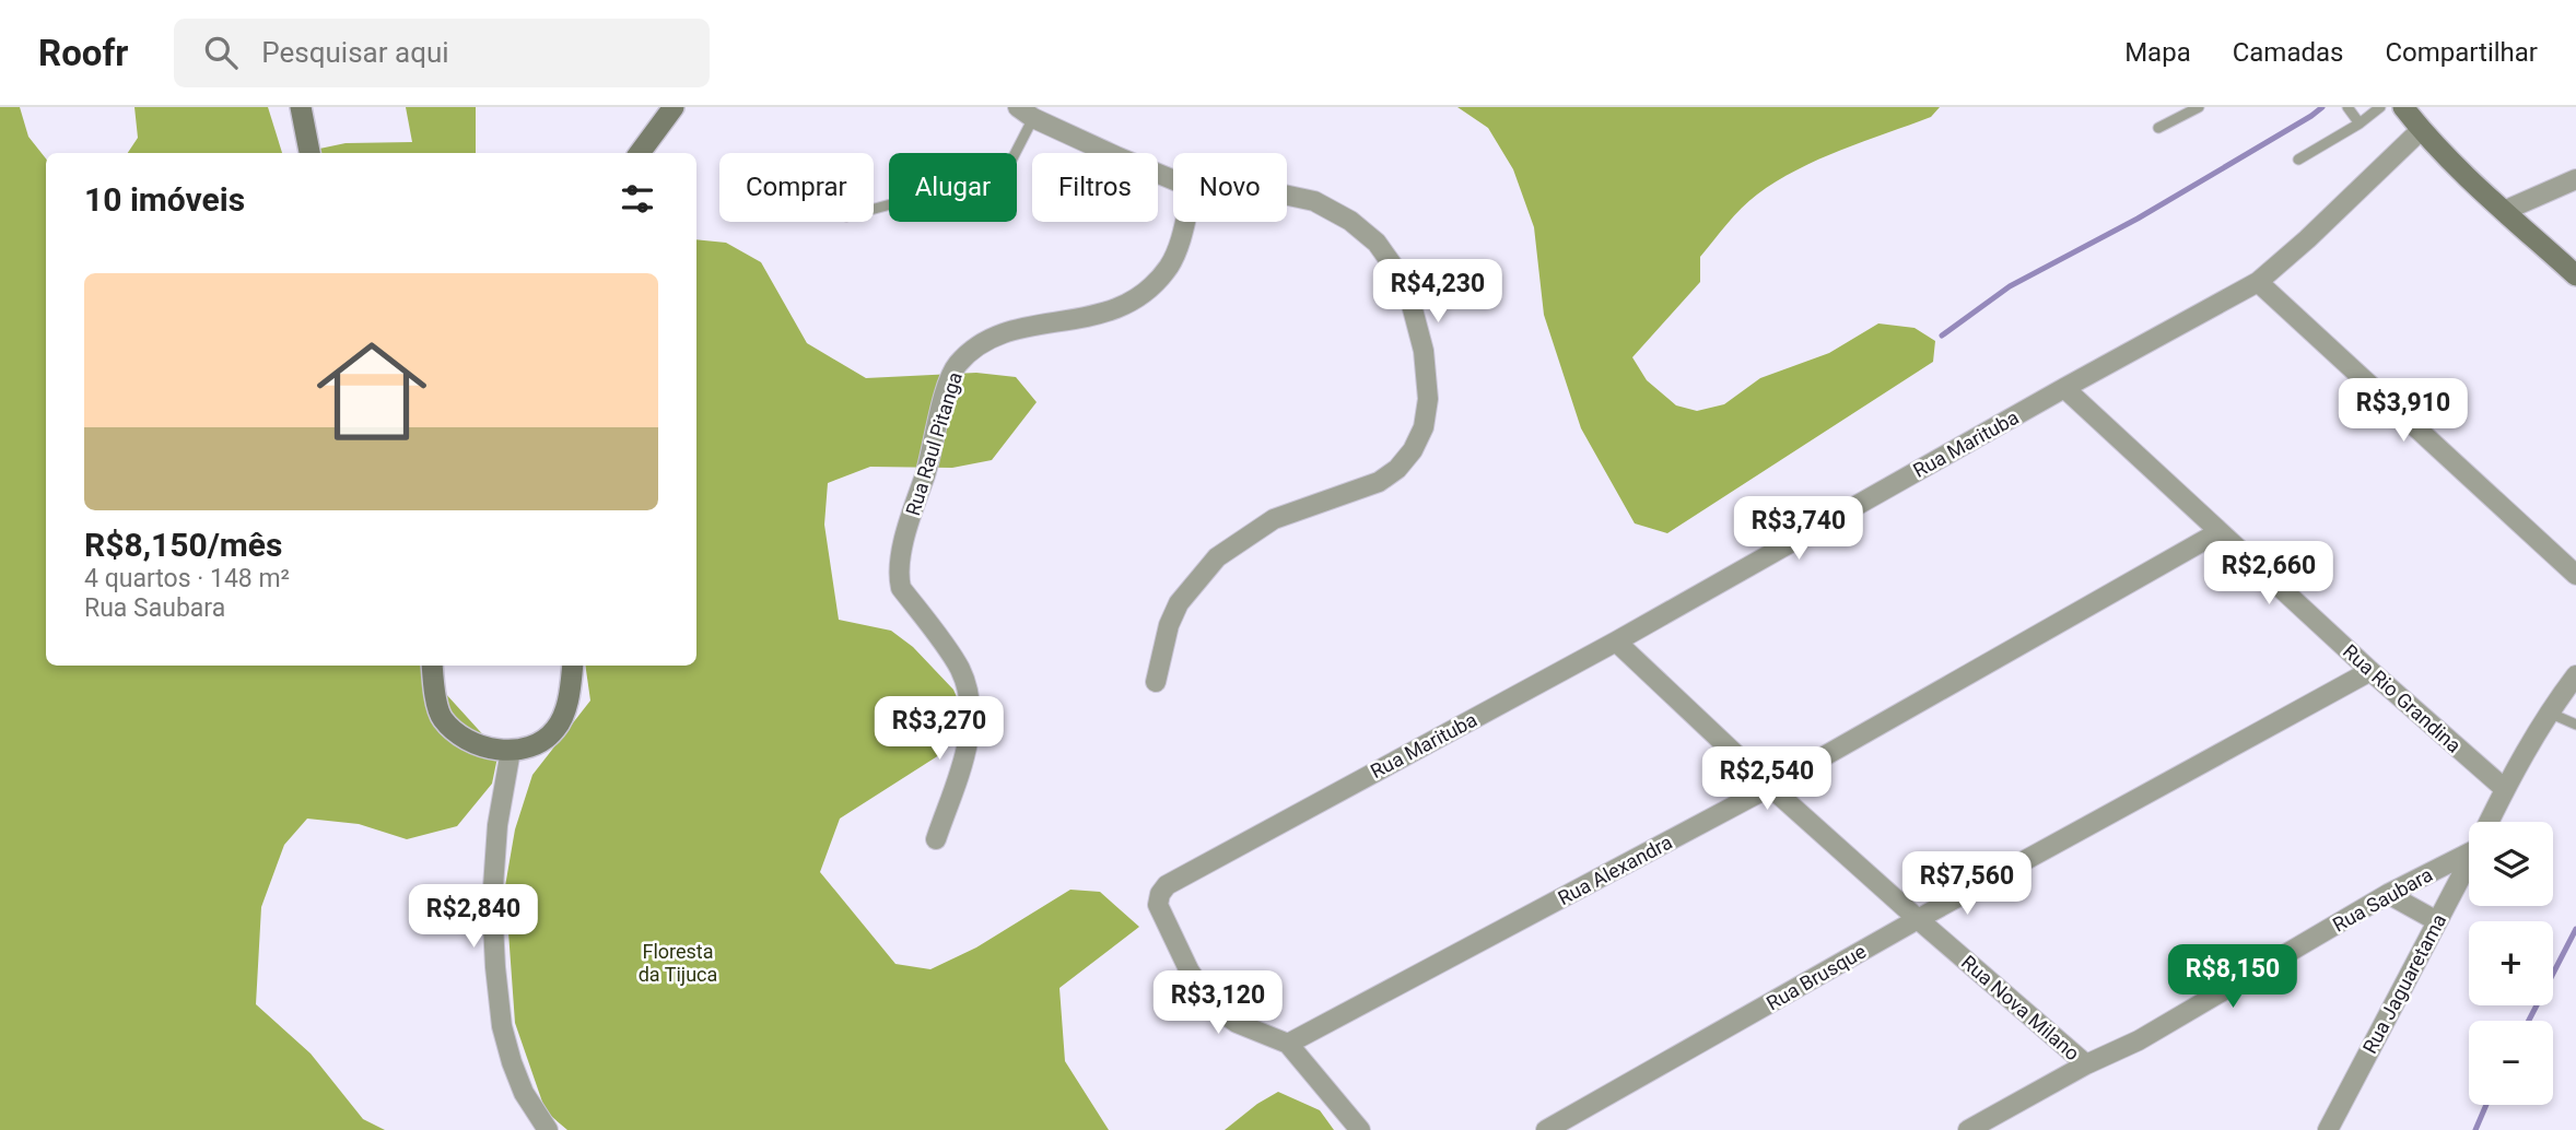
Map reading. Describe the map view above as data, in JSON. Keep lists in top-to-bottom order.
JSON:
{
  "streets": {
    "street": [
      "Rua Raul Pitanga",
      "Rua Marituba",
      "Rua Rio Grandina",
      "Rua Alexandra",
      "Rua Saubara",
      "Rua Brusque",
      "Rua Jaguaretama",
      "Rua Nova Milano"
    ]
  },
  "crossings": [
    ["Rua Marituba", "Rua Rio Grandina"],
    ["Rua Marituba", "Rua Alexandra"],
    ["Rua Marituba", "Rua Nova Milano"],
    ["Rua Rio Grandina", "Rua Alexandra"],
    ["Rua Rio Grandina", "Rua Brusque"],
    ["Rua Rio Grandina", "Rua Jaguaretama"],
    ["Rua Alexandra", "Rua Nova Milano"],
    ["Rua Saubara", "Rua Nova Milano"],
    ["Rua Brusque", "Rua Nova Milano"]
  ],
  "parks": ["Floresta da Tijuca"],
  "page": {
    "header": "Roofr",
    "search": "Pesquisar aqui",
    "nav": ["Mapa", "Camadas", "Compartilhar"],
    "chip": [
      "Comprar",
      "Alugar",
      "Filtros",
      "Novo"
    ],
    "heading": "10 imóveis",
    "list": [
      {
        "name": "R$8,150/mês",
        "note": "4 quartos · 148 m² · Rua Saubara"
      }
    ],
    "price": [
      "R$4,230",
      "R$3,910",
      "R$3,740",
      "R$2,660",
      "R$3,270",
      "R$2,540",
      "R$7,560",
      "R$2,840",
      "R$8,150",
      "R$3,120"
    ],
    "map_buttons": ["+", "−"]
  }
}
